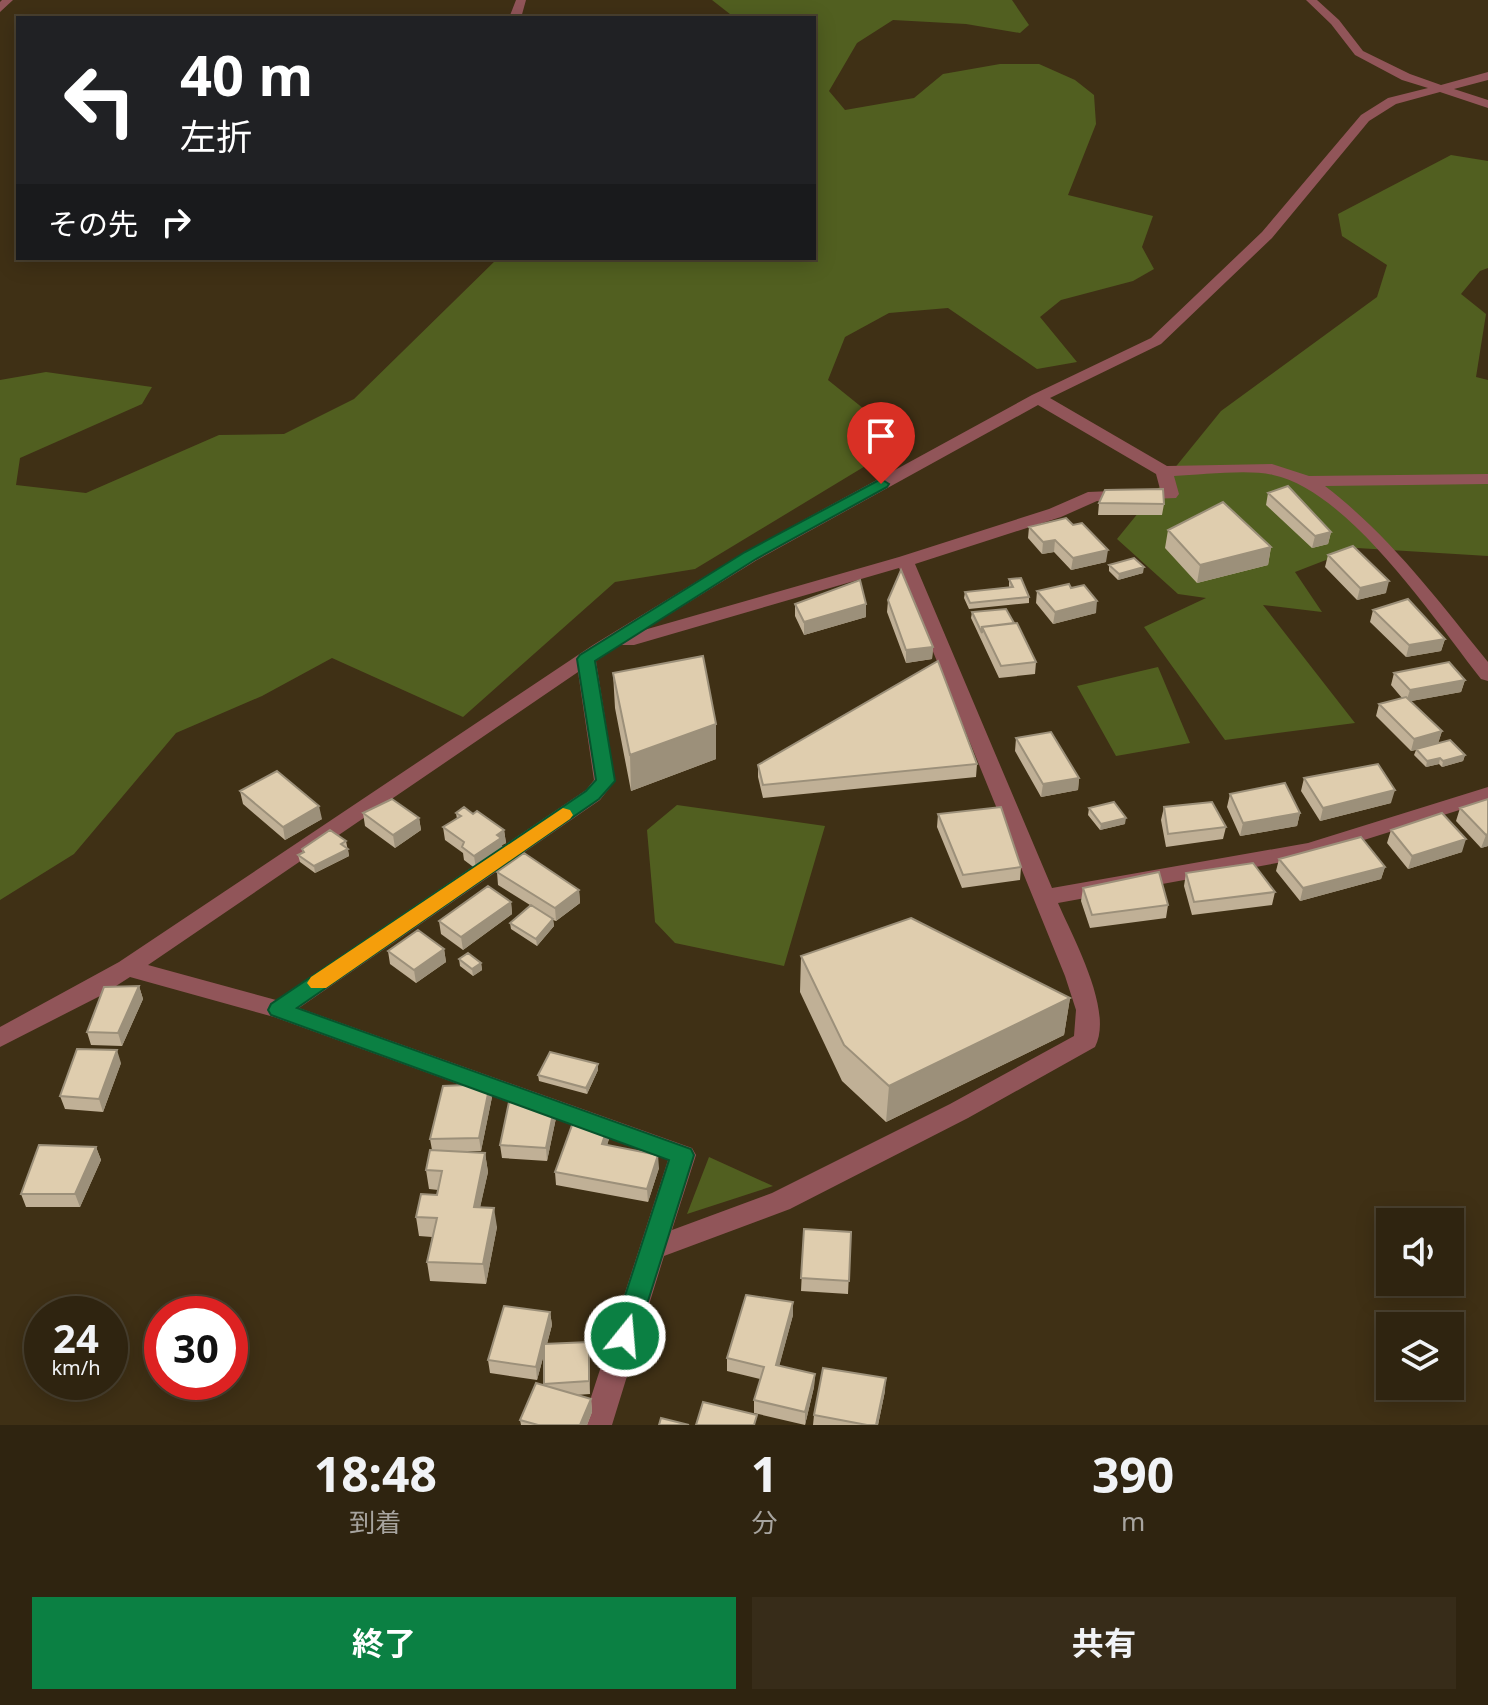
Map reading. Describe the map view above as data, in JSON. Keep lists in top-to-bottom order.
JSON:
{
  "page": {
    "turn": ["40 m", "左折"],
    "then": "その先",
    "speed": "24 km/h",
    "limit": "30",
    "eta": [
      "18:48",
      "到着",
      "1",
      "分",
      "390",
      "m"
    ],
    "buttons": ["終了", "共有"]
  }
}
